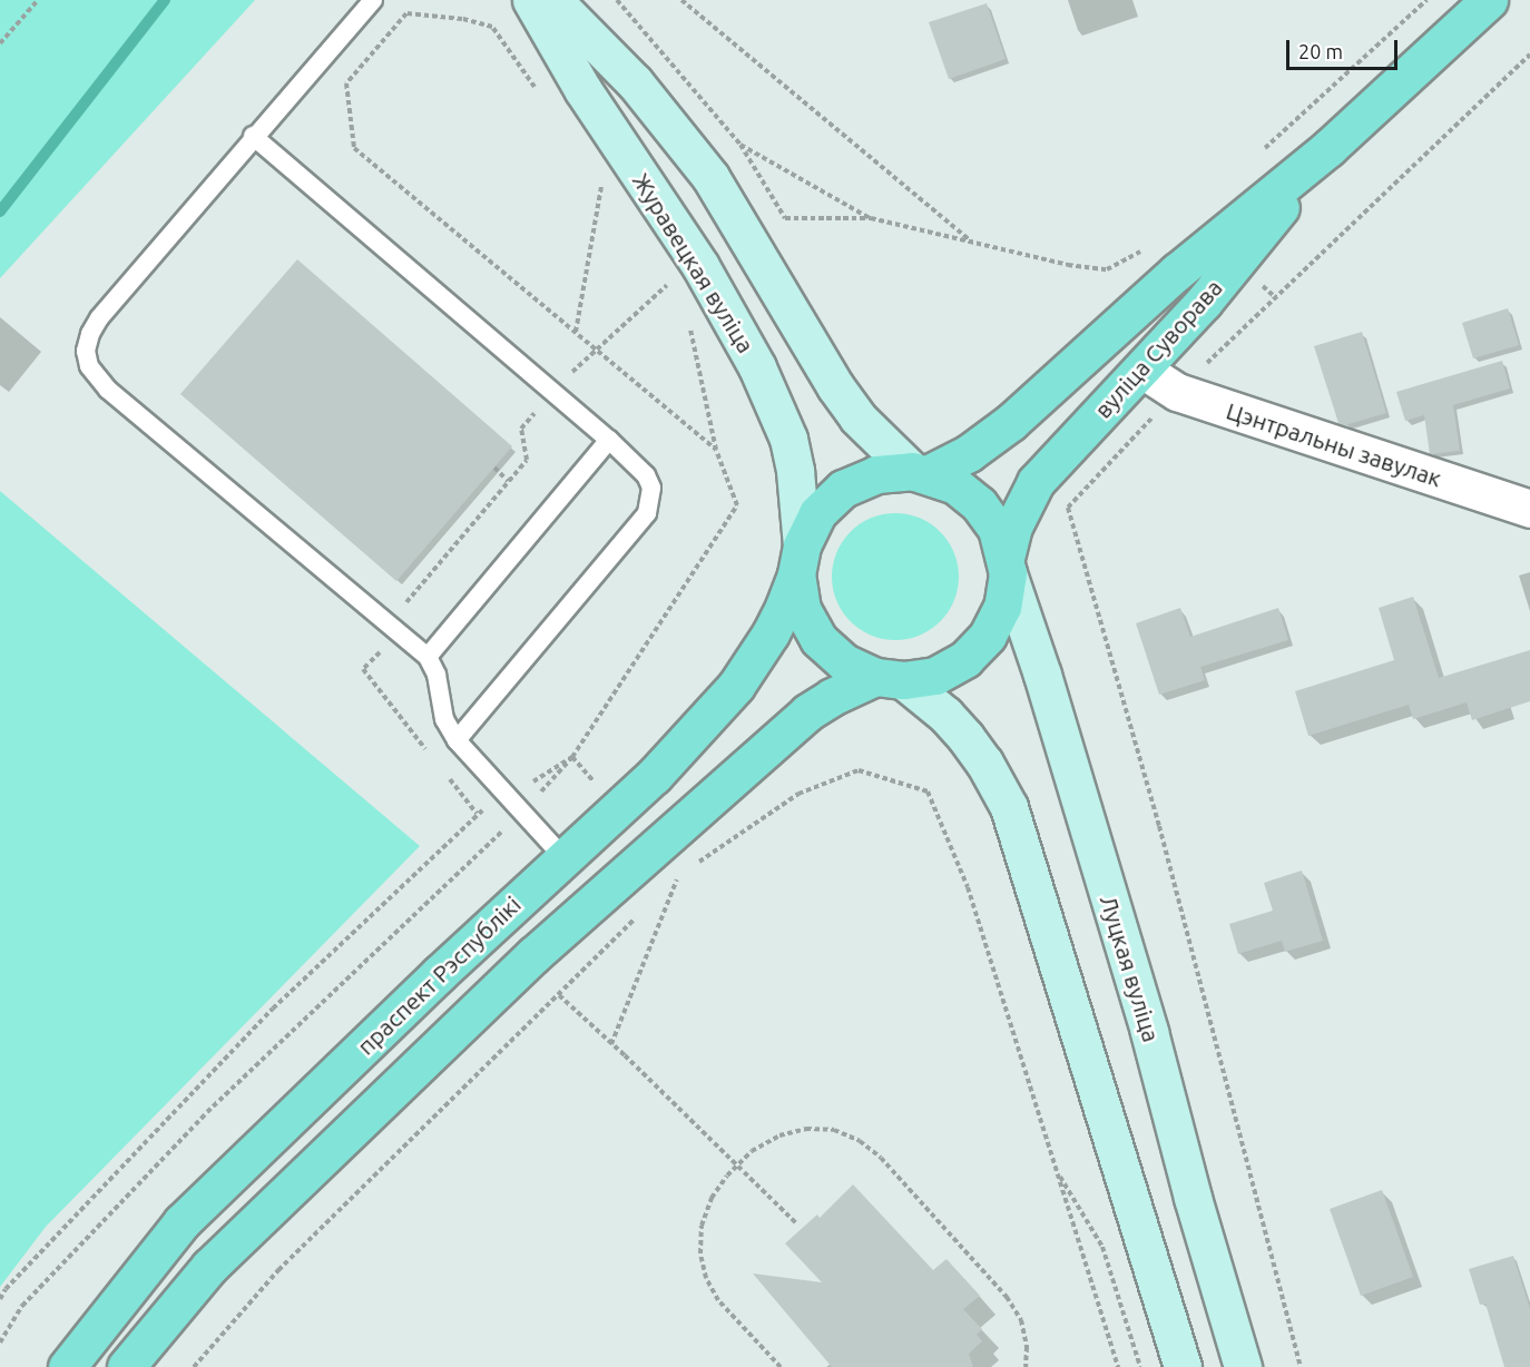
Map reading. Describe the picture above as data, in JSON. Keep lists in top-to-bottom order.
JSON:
{
  "streets": {
    "main road": ["вуліца Суворава", "праспект Рэспублікі"],
    "street": ["Журавецкая вуліца", "Цэнтральны завулак", "Луцкая вуліца"]
  },
  "crossings": [
    ["Журавецкая вуліца", "вуліца Суворава"],
    ["Журавецкая вуліца", "Луцкая вуліца"],
    ["Журавецкая вуліца", "праспект Рэспублікі"],
    ["вуліца Суворава", "Цэнтральны завулак"],
    ["вуліца Суворава", "Луцкая вуліца"],
    ["вуліца Суворава", "праспект Рэспублікі"],
    ["Луцкая вуліца", "праспект Рэспублікі"]
  ],
  "scale_bar": "20 m"
}
